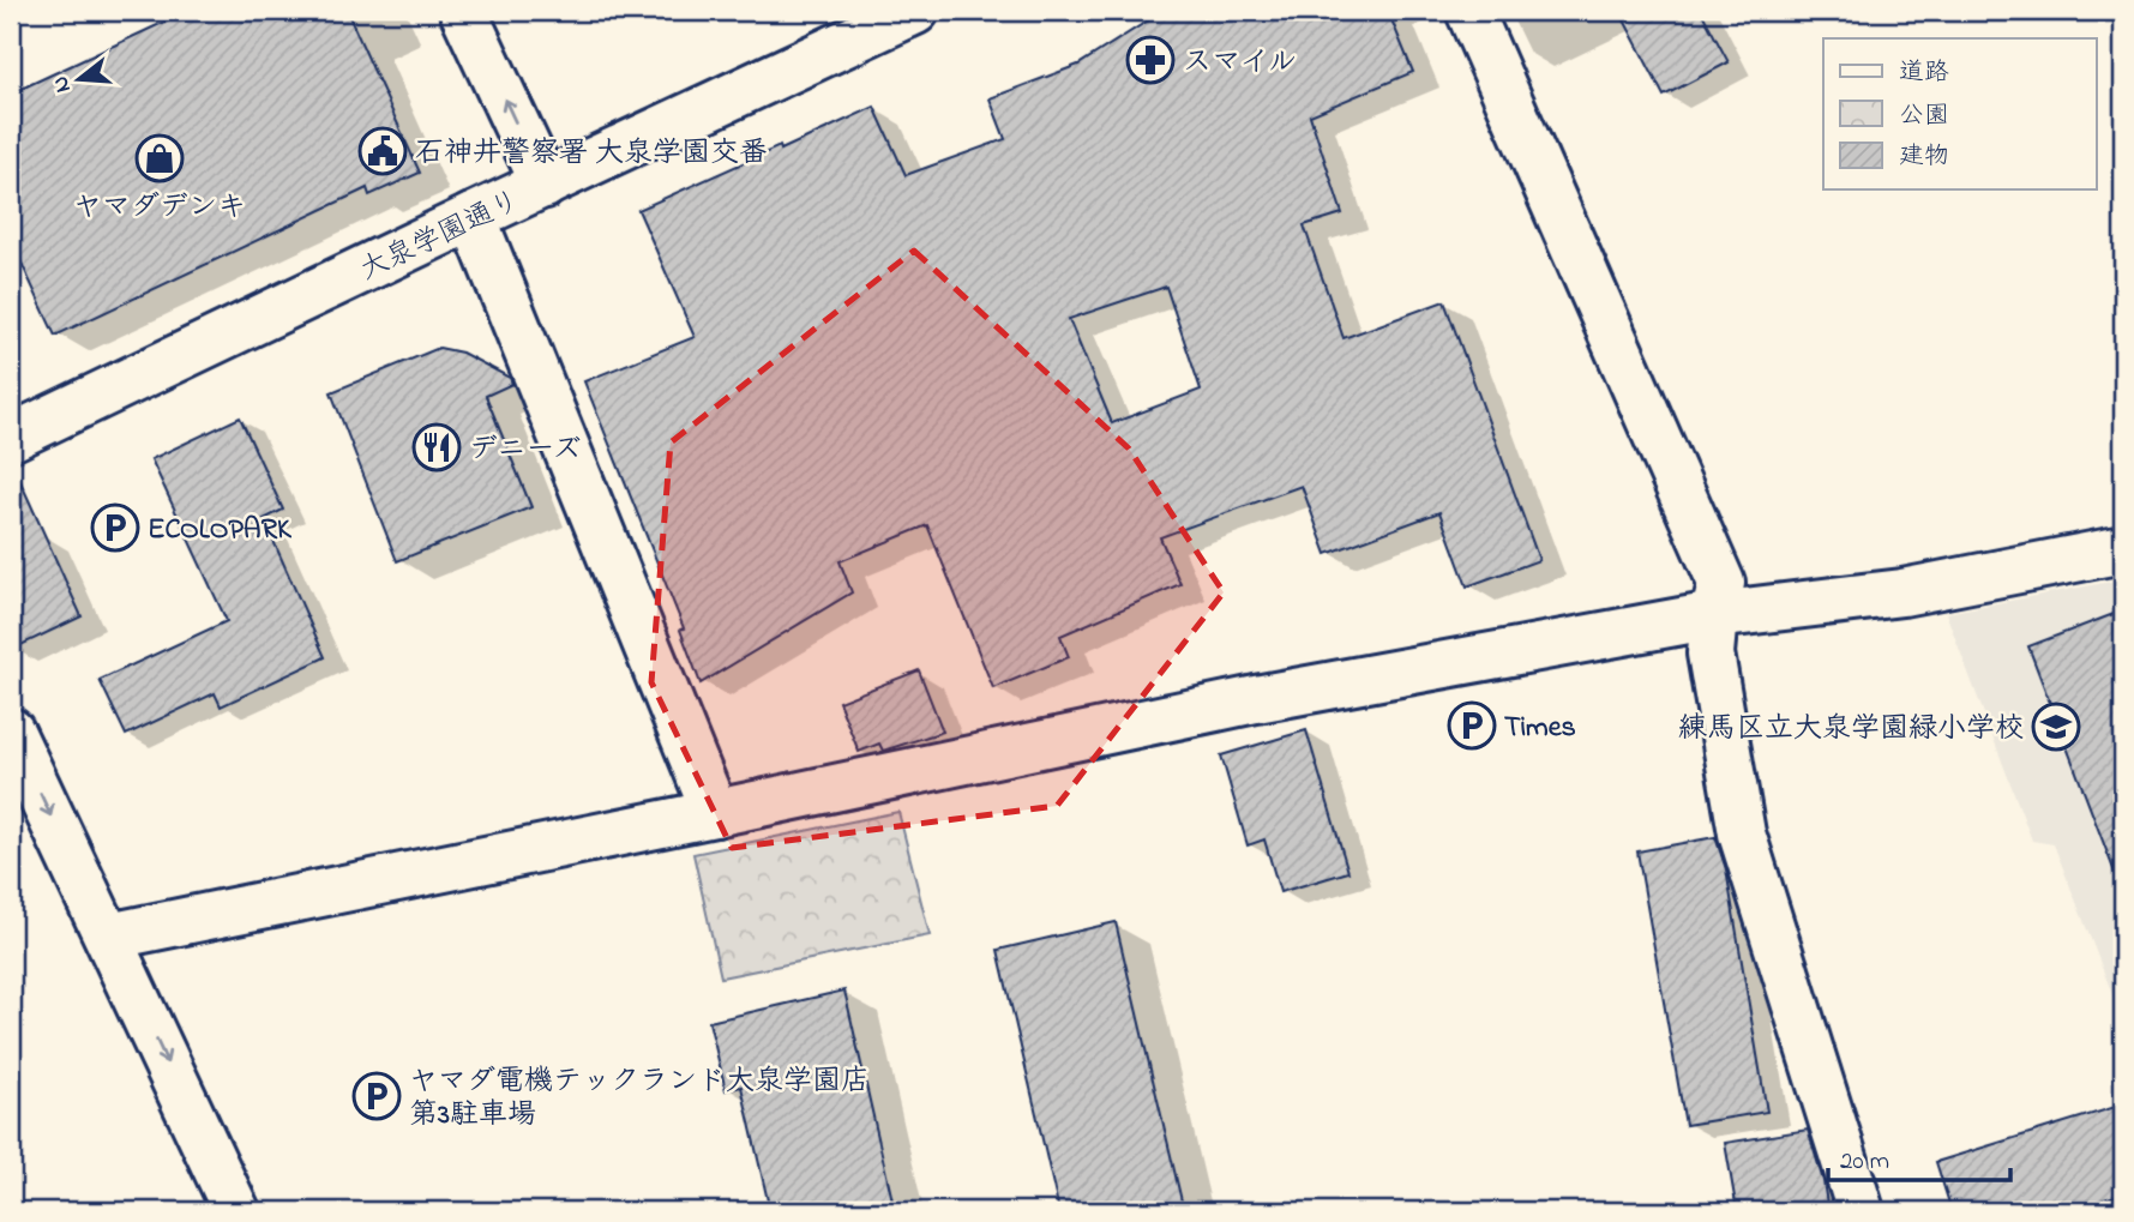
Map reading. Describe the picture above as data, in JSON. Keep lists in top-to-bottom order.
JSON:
{
  "streets": {
    "street": ["大泉学園通り"]
  },
  "places": {
    "pharmacy": ["スマイル"],
    "public building": ["石神井警察署 大泉学園交番"],
    "shop": ["ヤマダデンキ"],
    "restaurant": ["デニーズ"],
    "parking": ["ECOLOPARK", "Times", "ヤマダ電機テックランド大泉学園店 第3駐車場"],
    "school or university": ["練馬区立大泉学園緑小学校"]
  },
  "legend": ["道路", "公園", "建物"],
  "scale_bar": "20 m",
  "north": "left"
}
